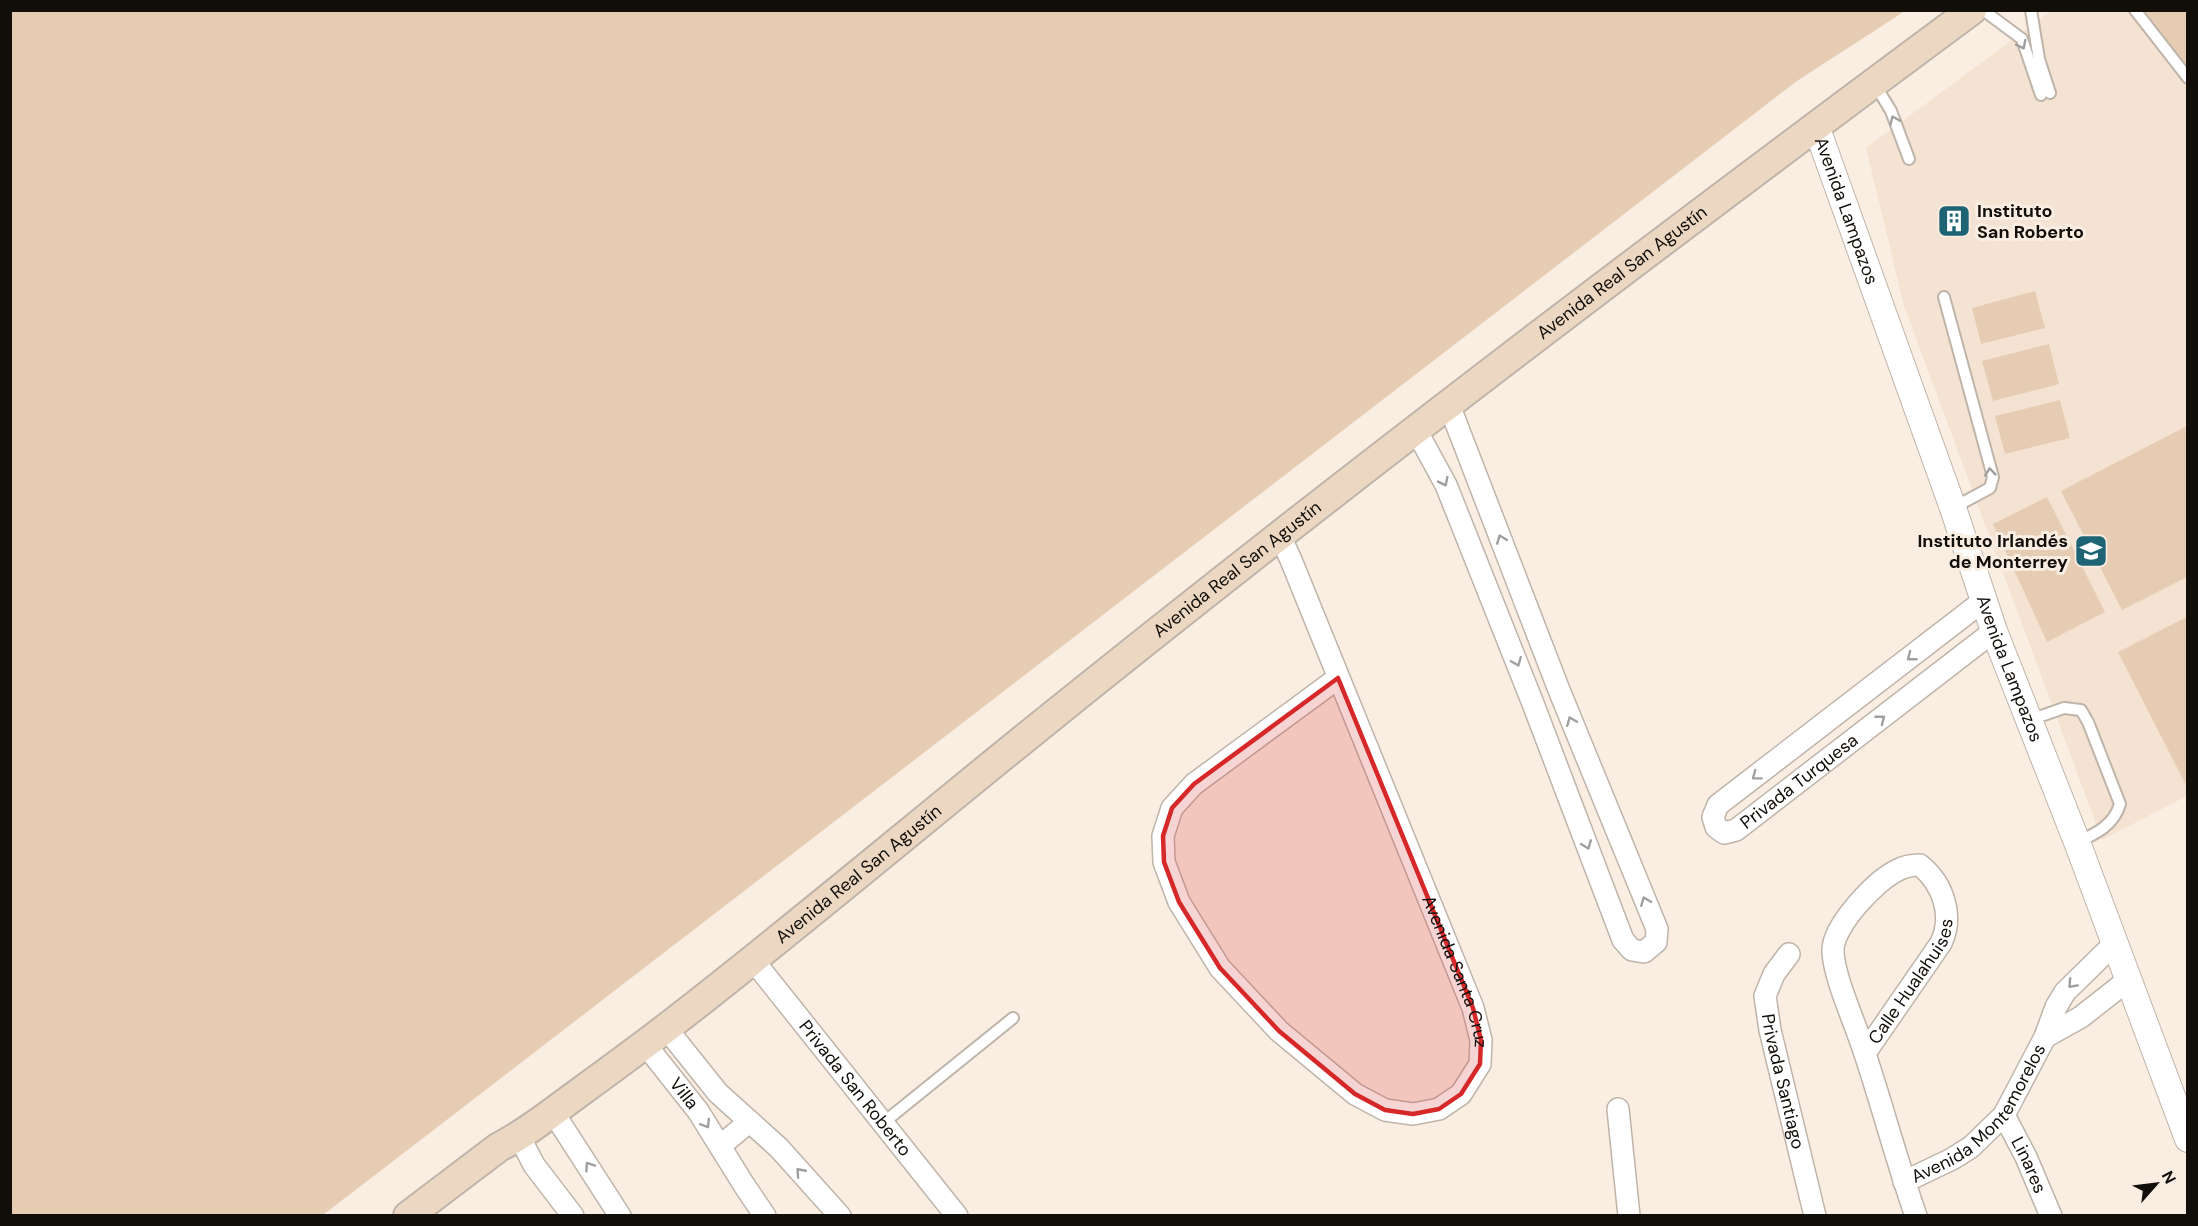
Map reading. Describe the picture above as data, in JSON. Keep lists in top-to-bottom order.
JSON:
{
  "streets": {
    "main road": ["Avenida Real San Agustín"],
    "street": [
      "Avenida Lampazos",
      "Privada Turquesa",
      "Avenida Santa Cruz",
      "Calle Hualahuises",
      "Privada Santiago",
      "Privada San Roberto",
      "Villa",
      "Avenida Montemorelos",
      "Linares"
    ]
  },
  "crossings": [
    ["Avenida Lampazos", "Avenida Real San Agustín"],
    ["Avenida Lampazos", "Privada Turquesa"],
    ["Avenida Lampazos", "Avenida Montemorelos"],
    ["Avenida Real San Agustín", "Avenida Santa Cruz"],
    ["Avenida Real San Agustín", "Privada San Roberto"],
    ["Avenida Real San Agustín", "Villa"],
    ["Calle Hualahuises", "Avenida Montemorelos"],
    ["Avenida Montemorelos", "Linares"]
  ],
  "places": {
    "building": ["Instituto San Roberto"],
    "school or university": ["Instituto Irlandés de Monterrey"]
  },
  "north": "top right"
}
